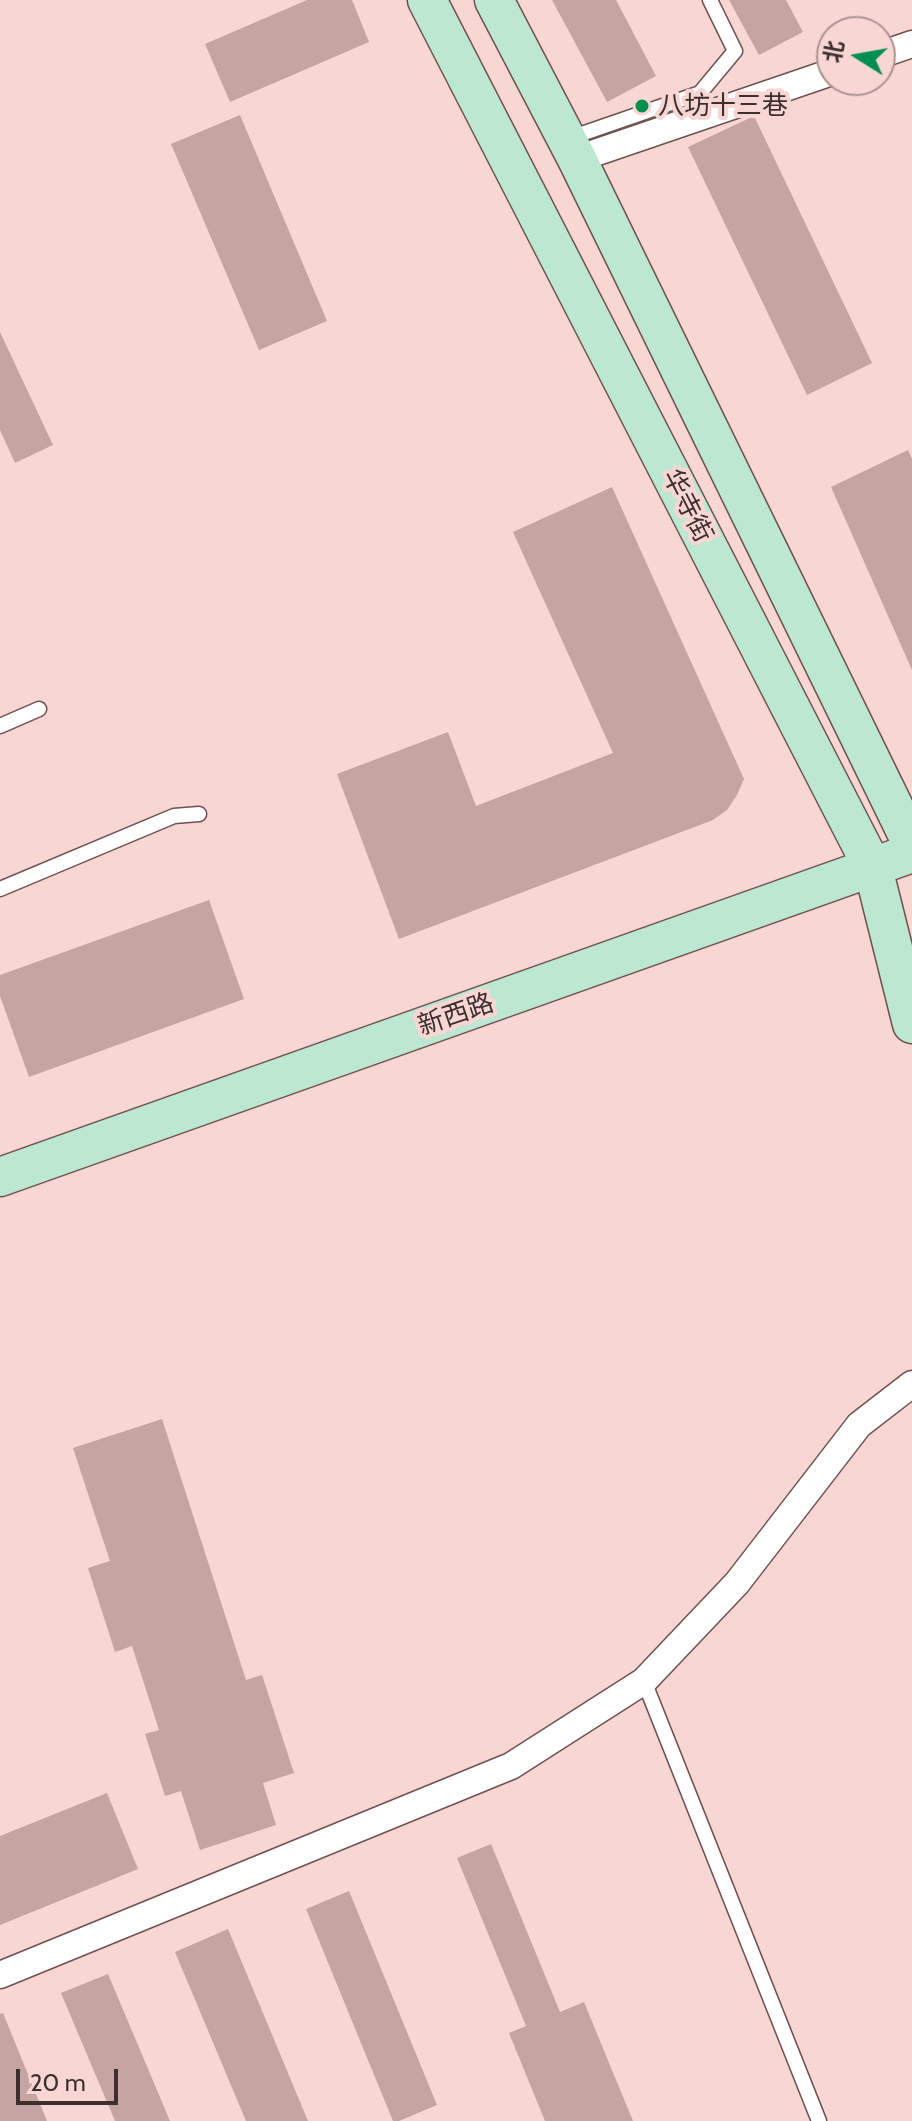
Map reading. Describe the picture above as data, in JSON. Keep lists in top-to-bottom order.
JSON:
{
  "streets": {
    "main road": ["华寺街", "新西路"]
  },
  "crossings": [
    ["华寺街", "新西路"]
  ],
  "places": ["八坊十三巷"],
  "scale_bar": "20 m",
  "north": "left"
}
